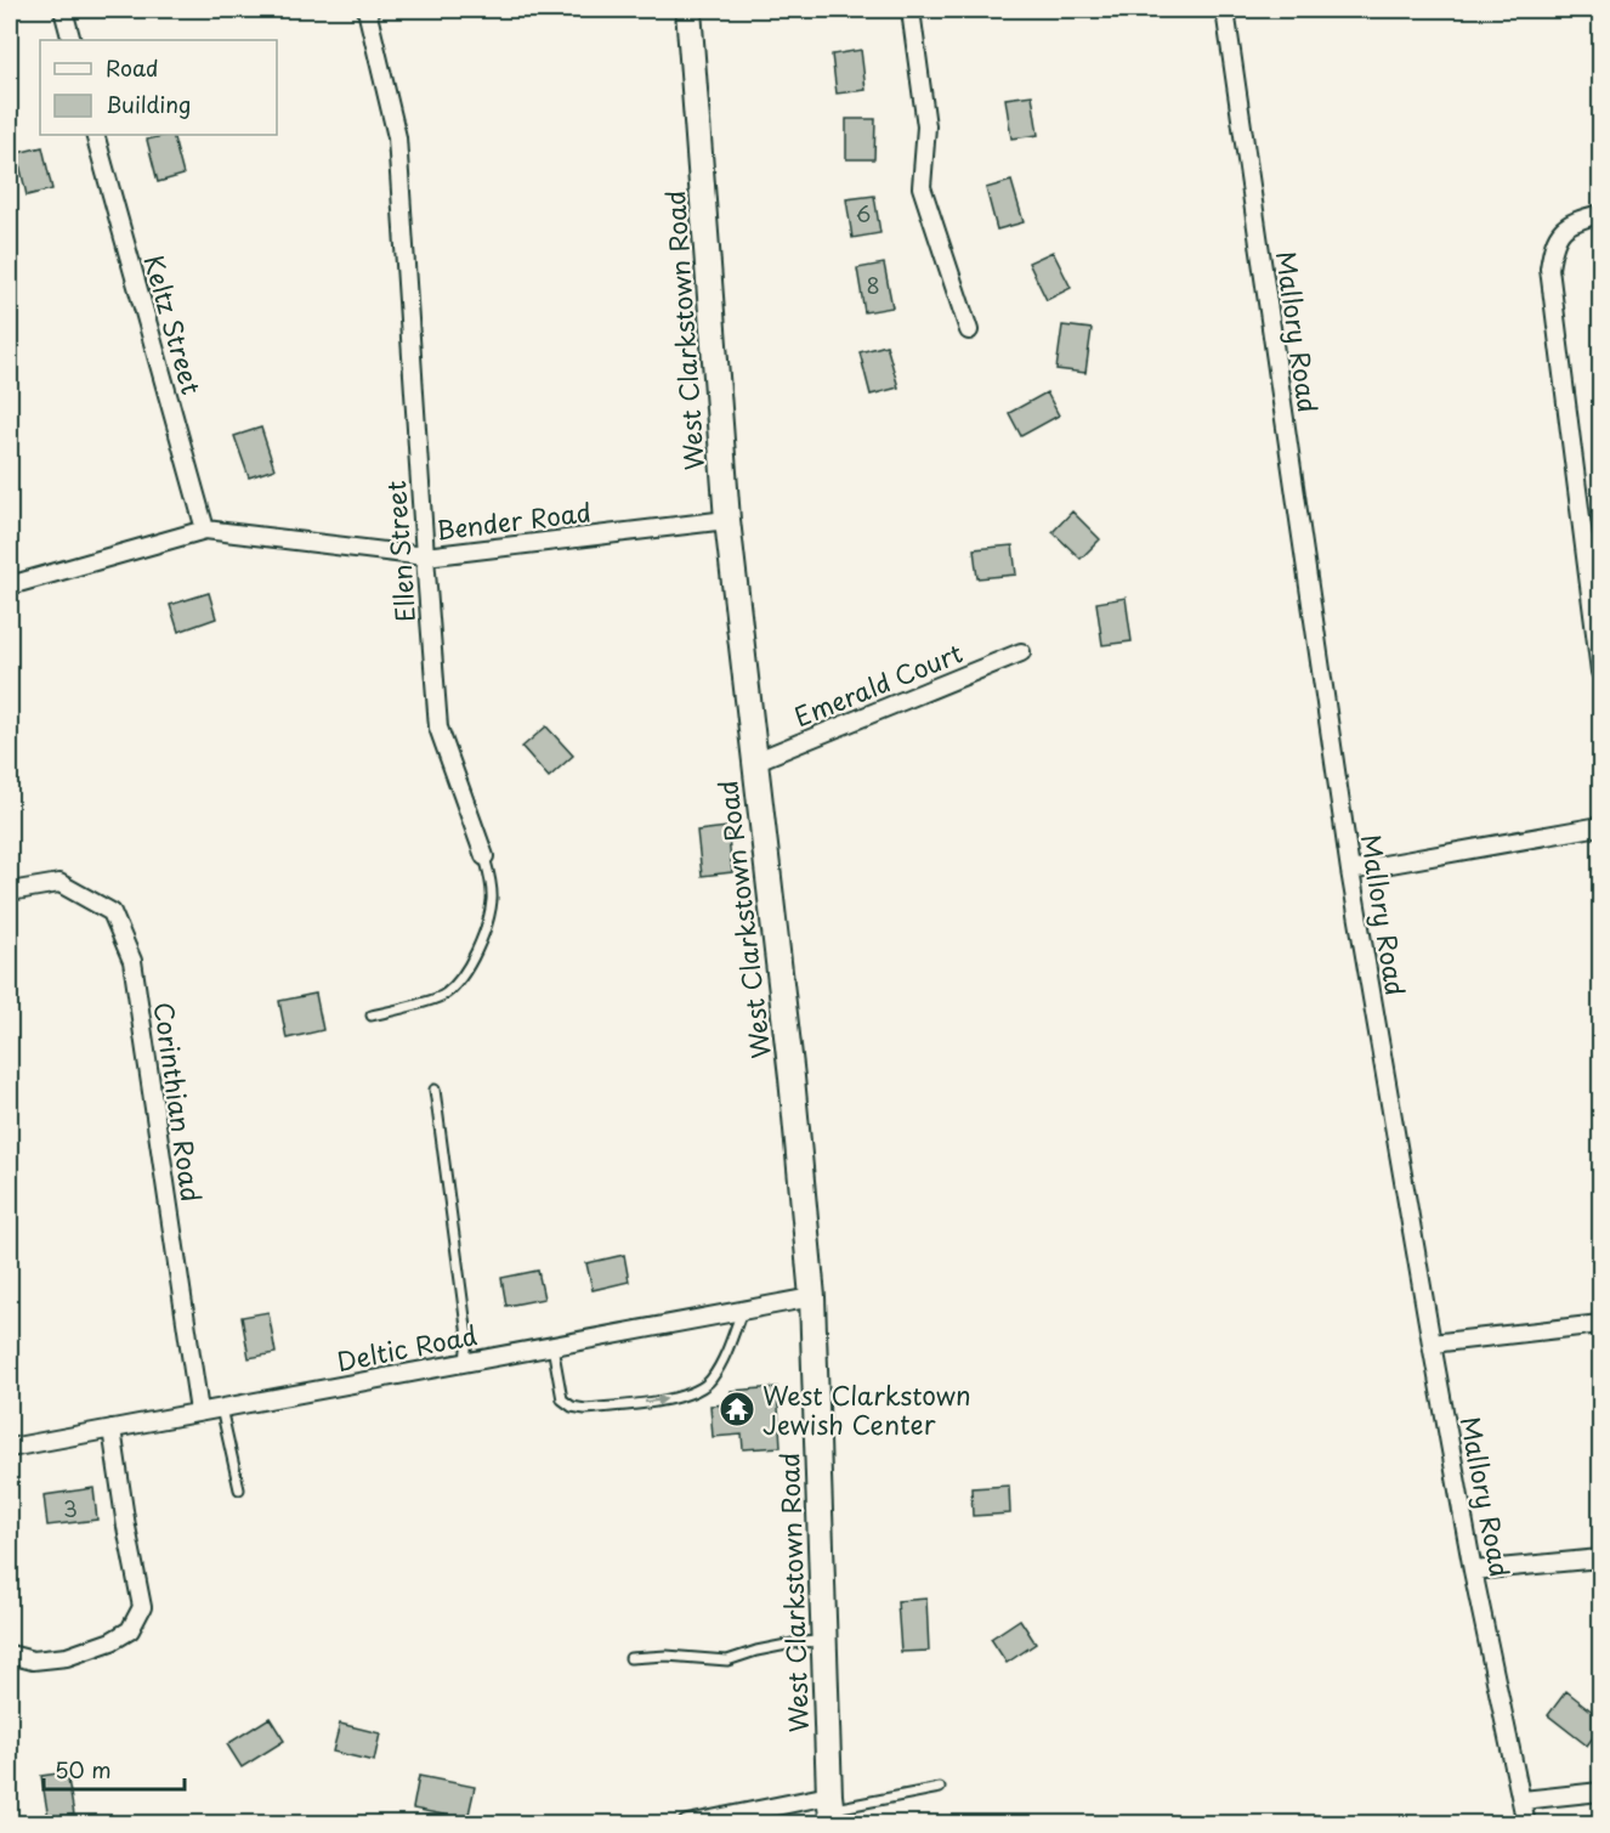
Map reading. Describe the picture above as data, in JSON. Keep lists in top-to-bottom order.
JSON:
{
  "streets": {
    "street": [
      "Keltz Street",
      "West Clarkstown Road",
      "Mallory Road",
      "Bender Road",
      "Ellen Street",
      "Emerald Court",
      "Corinthian Road",
      "Deltic Road"
    ]
  },
  "crossings": [
    ["Keltz Street", "Bender Road"],
    ["West Clarkstown Road", "Bender Road"],
    ["West Clarkstown Road", "Emerald Court"],
    ["West Clarkstown Road", "Deltic Road"],
    ["Bender Road", "Ellen Street"],
    ["Corinthian Road", "Deltic Road"]
  ],
  "places": {
    "temple": ["West Clarkstown Jewish Center"]
  },
  "house_numbers": ["6", "8", "3"],
  "legend": ["Road", "Building"],
  "scale_bar": "50 m"
}
